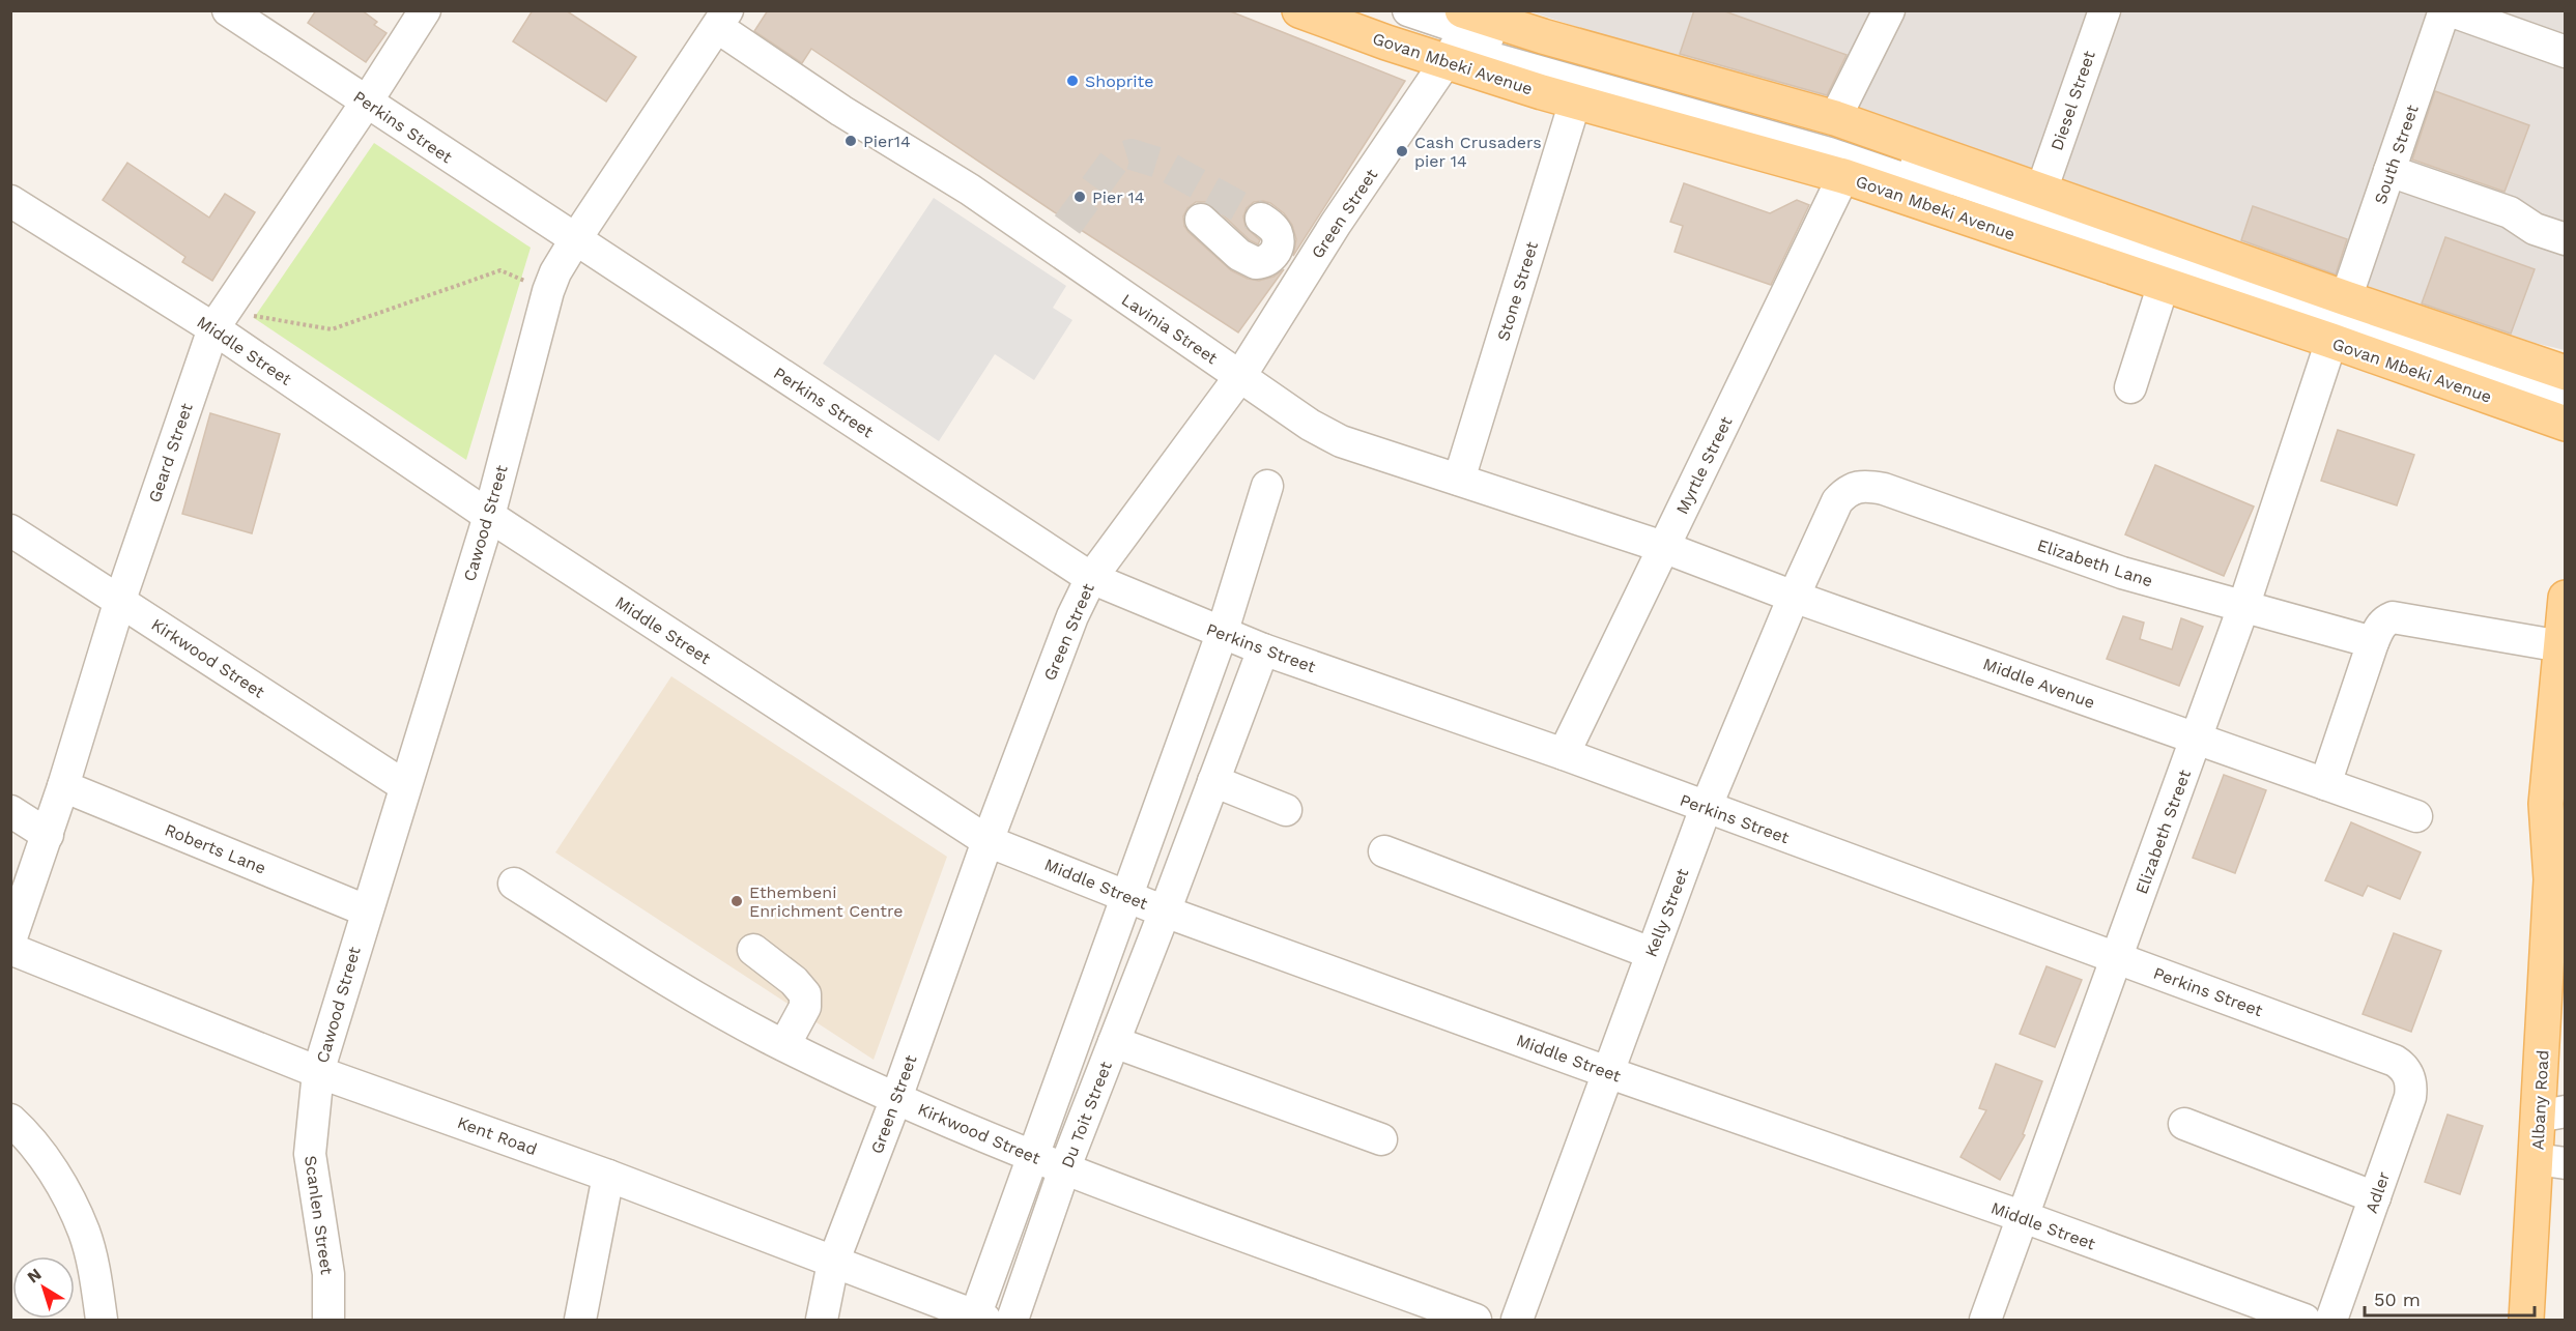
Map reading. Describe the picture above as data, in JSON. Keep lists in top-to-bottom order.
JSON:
{
  "streets": {
    "main road": ["Govan Mbeki Avenue", "Albany Road"],
    "street": [
      "Diesel Street",
      "Perkins Street",
      "South Street",
      "Green Street",
      "Stone Street",
      "Lavinia Street",
      "Middle Street",
      "Geard Street",
      "Myrtle Street",
      "Cawood Street",
      "Elizabeth Lane",
      "Kirkwood Street",
      "Middle Avenue",
      "Elizabeth Street",
      "Roberts Lane",
      "Kelly Street",
      "Du Toit Street",
      "Kent Road",
      "Adler",
      "Scanlen Street"
    ]
  },
  "crossings": [
    ["Govan Mbeki Avenue", "Diesel Street"],
    ["Govan Mbeki Avenue", "South Street"],
    ["Govan Mbeki Avenue", "Green Street"],
    ["Govan Mbeki Avenue", "Stone Street"],
    ["Govan Mbeki Avenue", "Myrtle Street"],
    ["Govan Mbeki Avenue", "Elizabeth Street"],
    ["Perkins Street", "Green Street"],
    ["Perkins Street", "Geard Street"],
    ["Perkins Street", "Myrtle Street"],
    ["Perkins Street", "Cawood Street"],
    ["Perkins Street", "Elizabeth Street"],
    ["Perkins Street", "Kelly Street"],
    ["Perkins Street", "Du Toit Street"],
    ["Perkins Street", "Adler"],
    ["Green Street", "Lavinia Street"],
    ["Green Street", "Middle Street"],
    ["Green Street", "Kirkwood Street"],
    ["Green Street", "Kent Road"],
    ["Stone Street", "Lavinia Street"],
    ["Lavinia Street", "Myrtle Street"],
    ["Lavinia Street", "Cawood Street"],
    ["Lavinia Street", "Middle Avenue"],
    ["Middle Street", "Geard Street"],
    ["Middle Street", "Cawood Street"],
    ["Middle Street", "Elizabeth Street"],
    ["Middle Street", "Kelly Street"],
    ["Middle Street", "Du Toit Street"],
    ["Geard Street", "Kirkwood Street"],
    ["Geard Street", "Roberts Lane"],
    ["Myrtle Street", "Middle Avenue"],
    ["Cawood Street", "Kirkwood Street"],
    ["Cawood Street", "Roberts Lane"],
    ["Cawood Street", "Kent Road"],
    ["Cawood Street", "Scanlen Street"],
    ["Elizabeth Lane", "Elizabeth Street"],
    ["Elizabeth Lane", "Kelly Street"],
    ["Kirkwood Street", "Du Toit Street"],
    ["Middle Avenue", "Elizabeth Street"],
    ["Middle Avenue", "Kelly Street"],
    ["Kent Road", "Scanlen Street"]
  ],
  "places": [
    "Shoprite",
    "Pier14",
    "Cash Crusaders pier 14",
    "Pier 14",
    "Ethembeni Enrichment Centre"
  ],
  "scale_bar": "50 m",
  "north": "top left"
}
